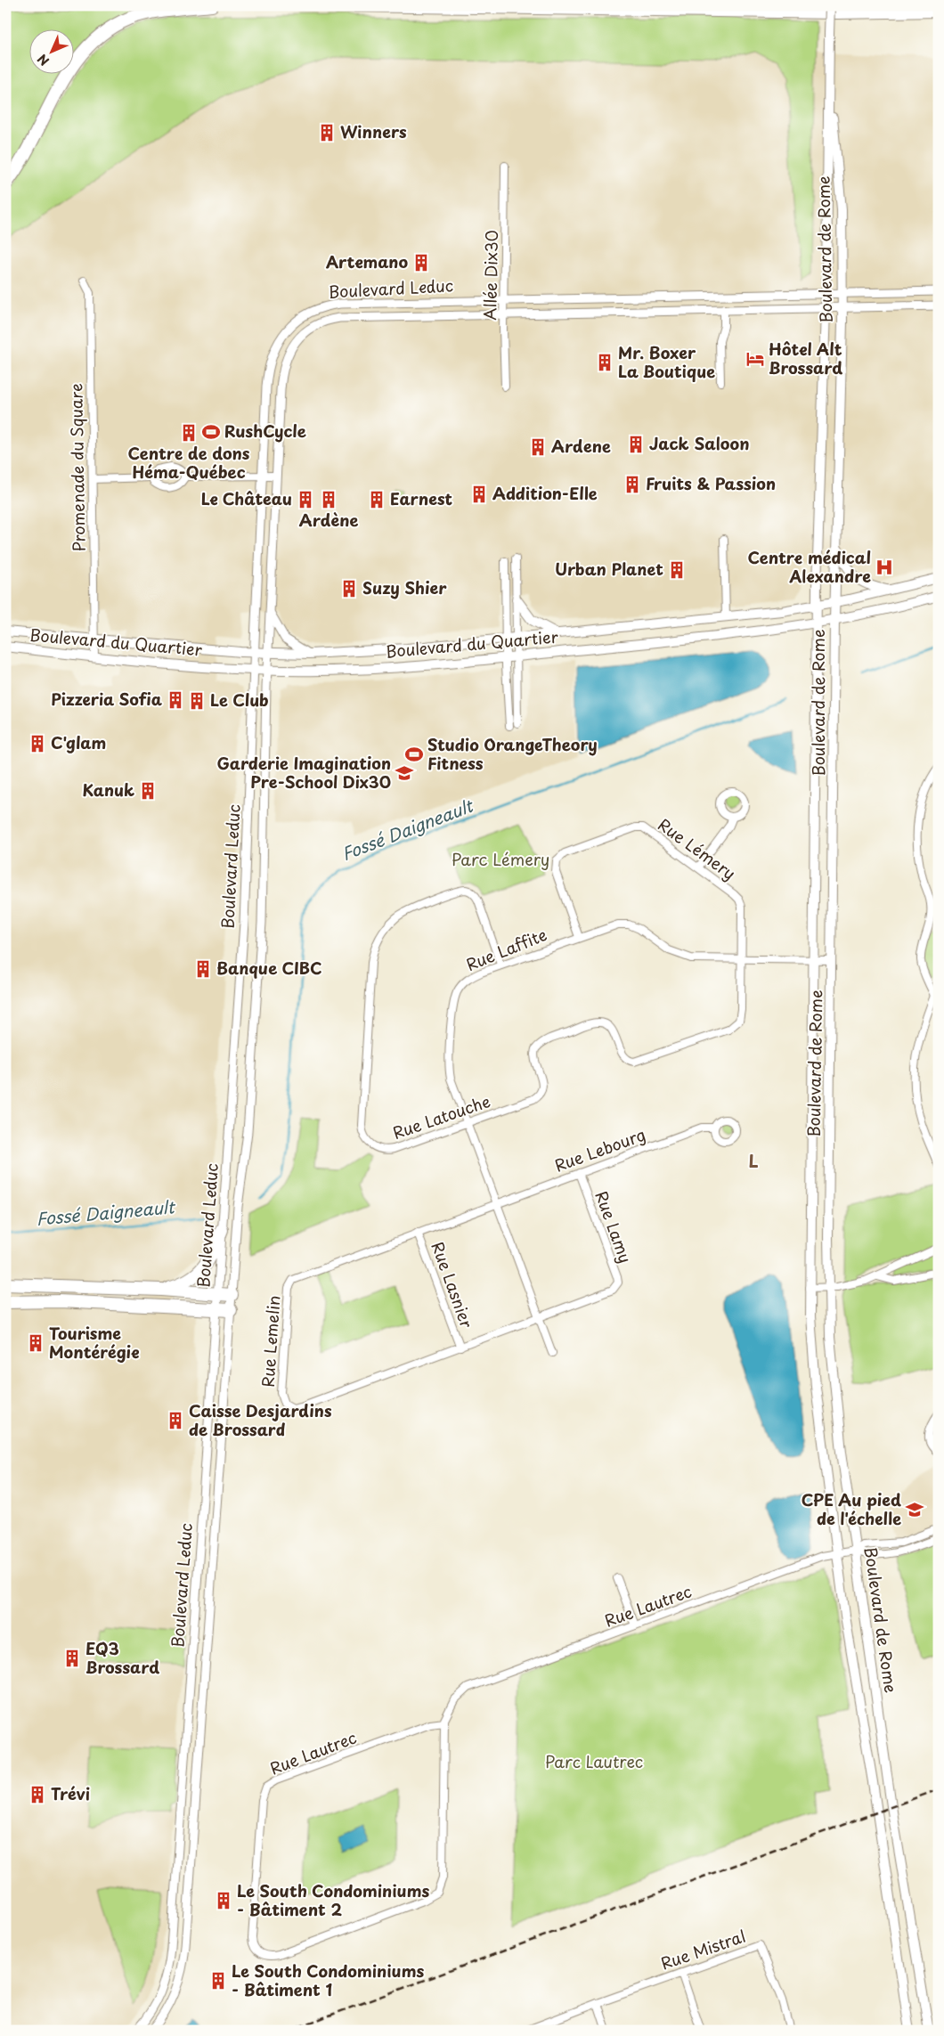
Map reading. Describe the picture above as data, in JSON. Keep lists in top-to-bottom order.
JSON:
{
  "streets": {
    "main road": ["Boulevard de Rome", "Boulevard du Quartier"],
    "street": [
      "Allée Dix30",
      "Boulevard Leduc",
      "Promenade du Square",
      "Rue Lémery",
      "Rue Laffite",
      "Rue Latouche",
      "Rue Lebourg",
      "Rue Lamy",
      "Rue Lasnier",
      "Rue Lemelin",
      "Rue Lautrec",
      "Rue Mistral"
    ]
  },
  "crossings": [
    ["Boulevard de Rome", "Boulevard Leduc"],
    ["Boulevard de Rome", "Boulevard du Quartier"],
    ["Boulevard de Rome", "Rue Laffite"],
    ["Boulevard de Rome", "Rue Lautrec"],
    ["Allée Dix30", "Boulevard Leduc"],
    ["Boulevard Leduc", "Boulevard du Quartier"],
    ["Promenade du Square", "Boulevard du Quartier"],
    ["Rue Lémery", "Rue Laffite"],
    ["Rue Lémery", "Rue Latouche"],
    ["Rue Laffite", "Rue Latouche"],
    ["Rue Laffite", "Rue Lebourg"],
    ["Rue Laffite", "Rue Lamy"],
    ["Rue Laffite", "Rue Lemelin"],
    ["Rue Lebourg", "Rue Lamy"],
    ["Rue Lebourg", "Rue Lemelin"],
    ["Rue Lamy", "Rue Lemelin"],
    ["Rue Lasnier", "Rue Lemelin"]
  ],
  "districts": ["L"],
  "water": ["Fossé Daigneault"],
  "parks": ["Parc Lémery", "Parc Lautrec"],
  "places": {
    "building": [
      "Winners",
      "Artemano",
      "Mr. Boxer La Boutique",
      "Centre de dons Héma-Québec",
      "Jack Saloon",
      "Ardene",
      "Fruits & Passion",
      "Addition-Elle",
      "Le Château",
      "Ardène",
      "Earnest",
      "Urban Planet",
      "Suzy Shier",
      "Pizzeria Sofia",
      "Le Club",
      "C'glam",
      "Kanuk",
      "Banque CIBC",
      "Tourisme Montérégie",
      "Caisse Desjardins de Brossard",
      "EQ3 Brossard",
      "Trévi",
      "Le South Condominiums - Bâtiment 2",
      "Le South Condominiums - Bâtiment 1"
    ],
    "hotel": ["Hôtel Alt Brossard"],
    "sports": ["RushCycle", "Studio OrangeTheory Fitness"],
    "hospital": ["Centre médical Alexandre"],
    "school or university": ["Garderie Imagination Pre-School Dix30", "CPE Au pied de l'échelle"]
  },
  "north": "bottom left"
}
